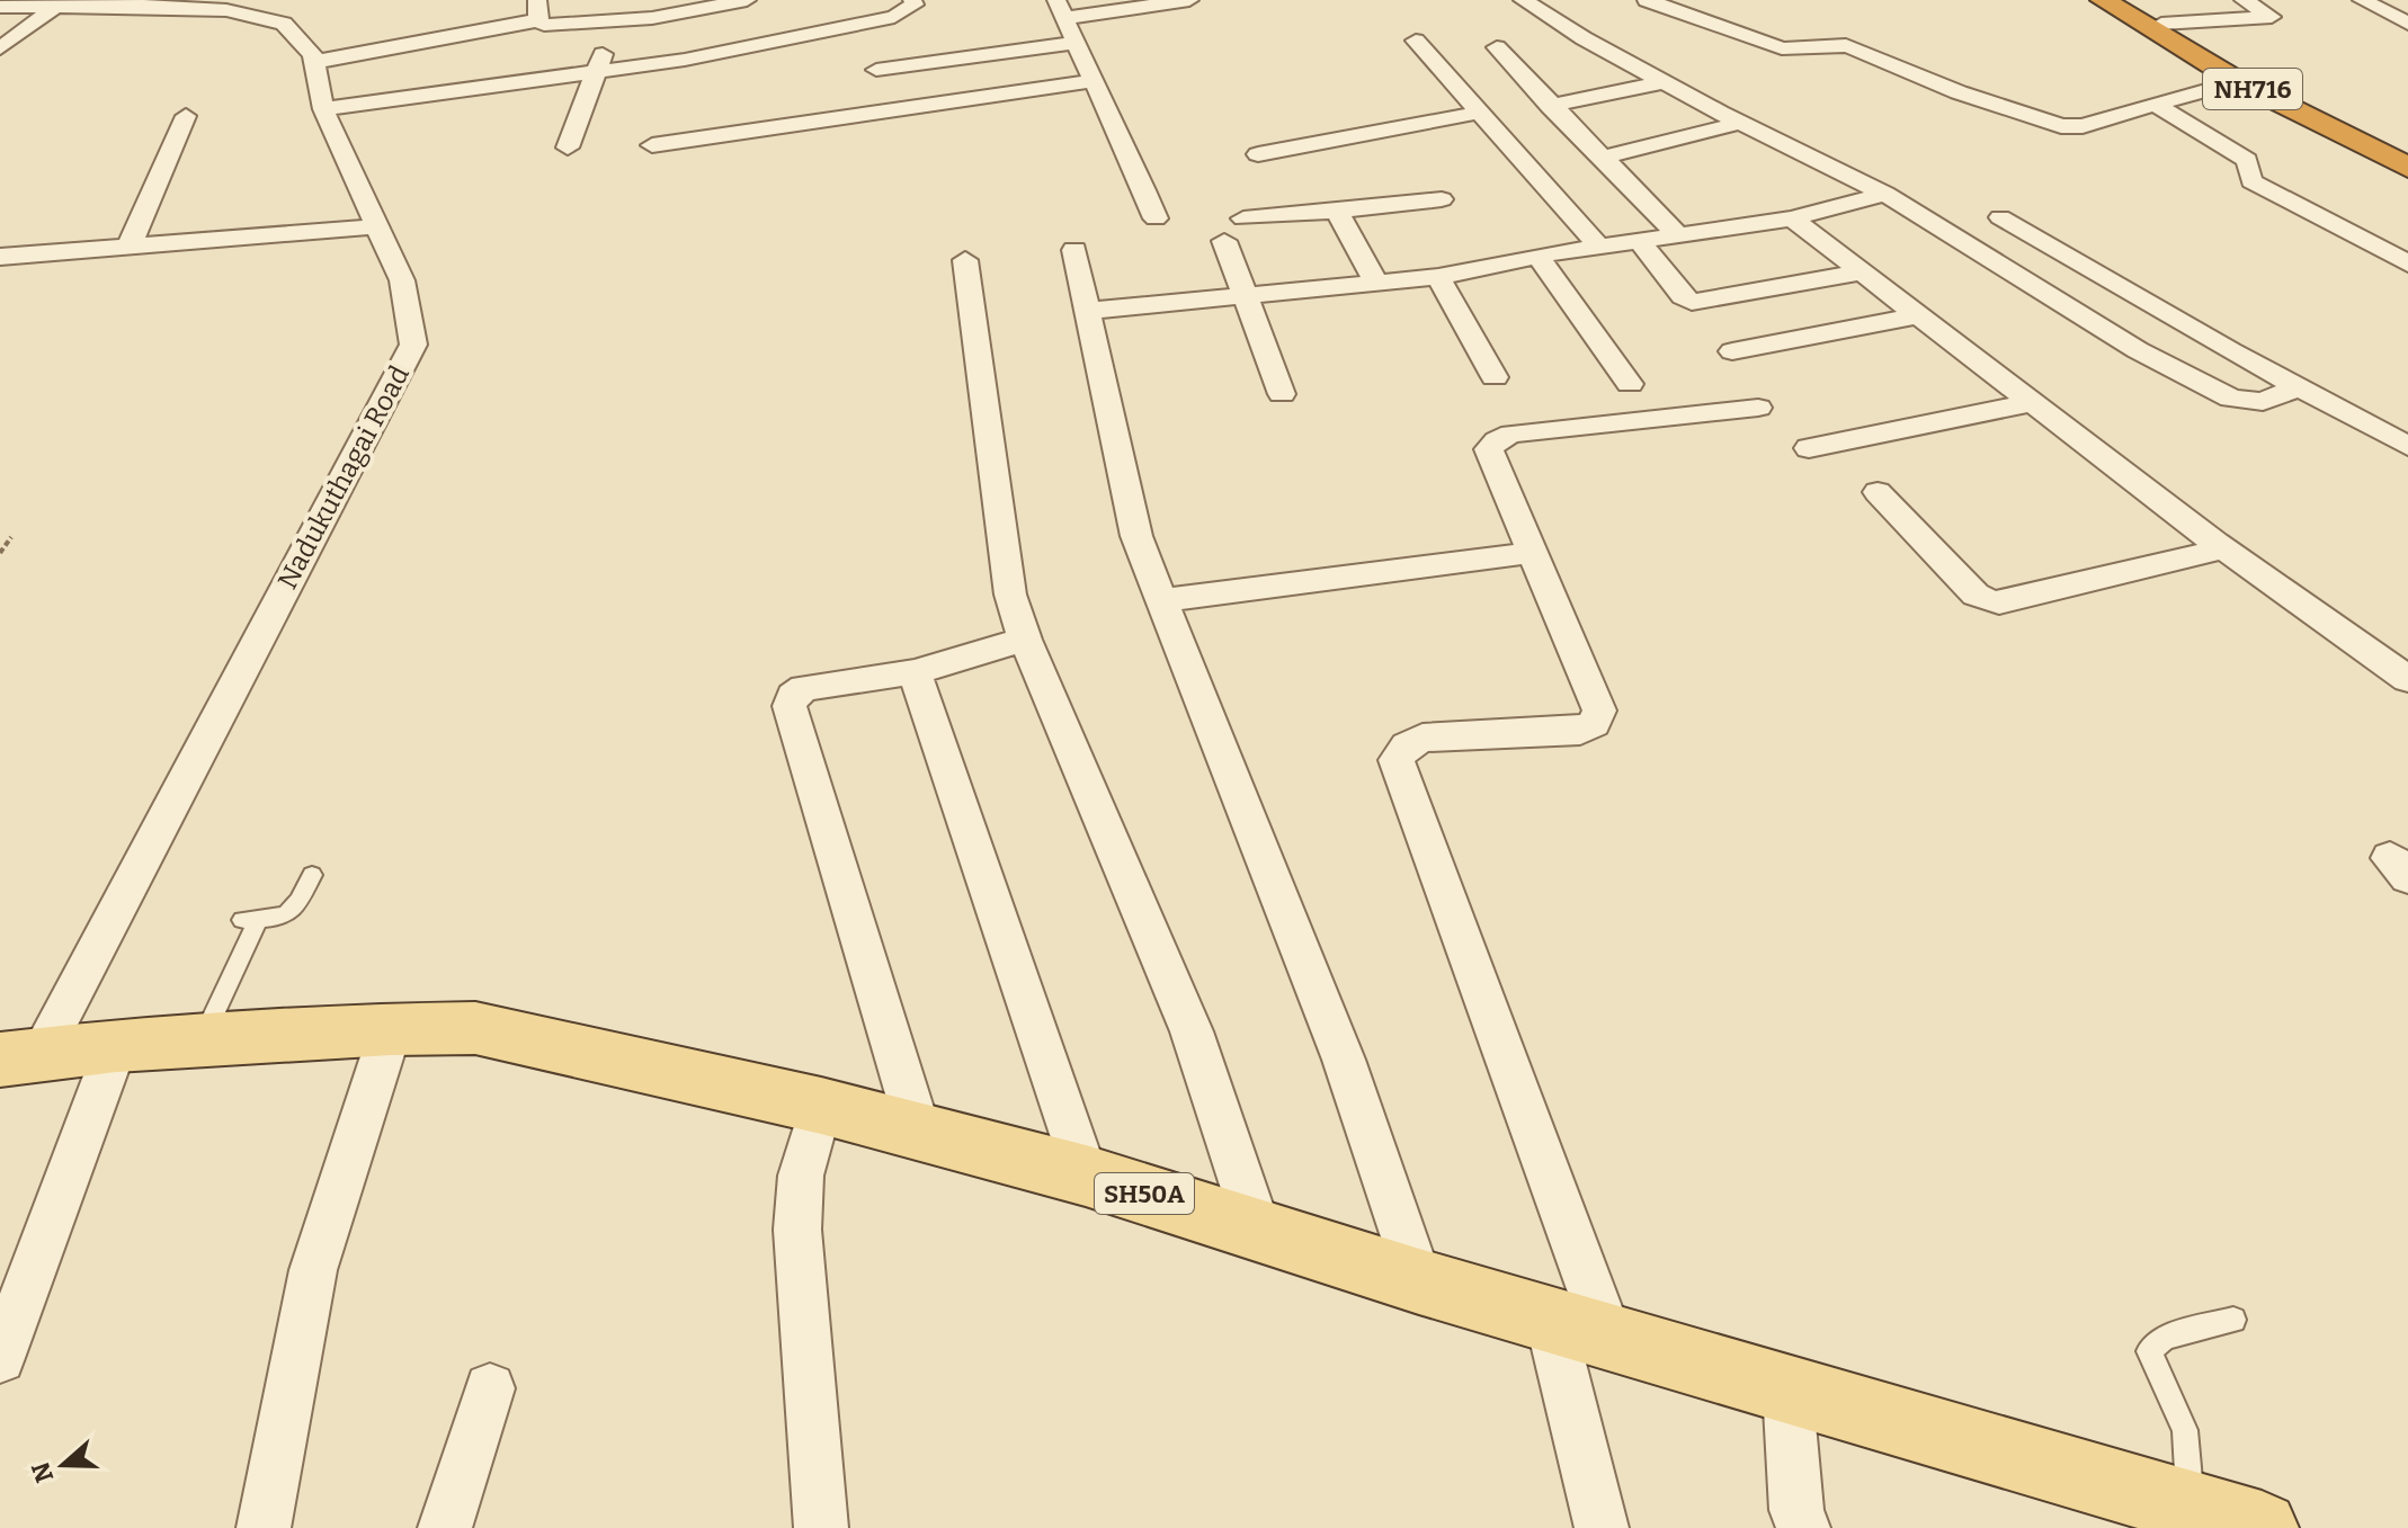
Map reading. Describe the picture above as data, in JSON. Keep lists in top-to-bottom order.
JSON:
{
  "streets": {
    "highway": ["NH716"],
    "main road": ["SH50A"],
    "street": ["Nadukuthagai Road"]
  },
  "crossings": [
    ["Nadukuthagai Road", "SH50A"]
  ],
  "north": "left"
}
